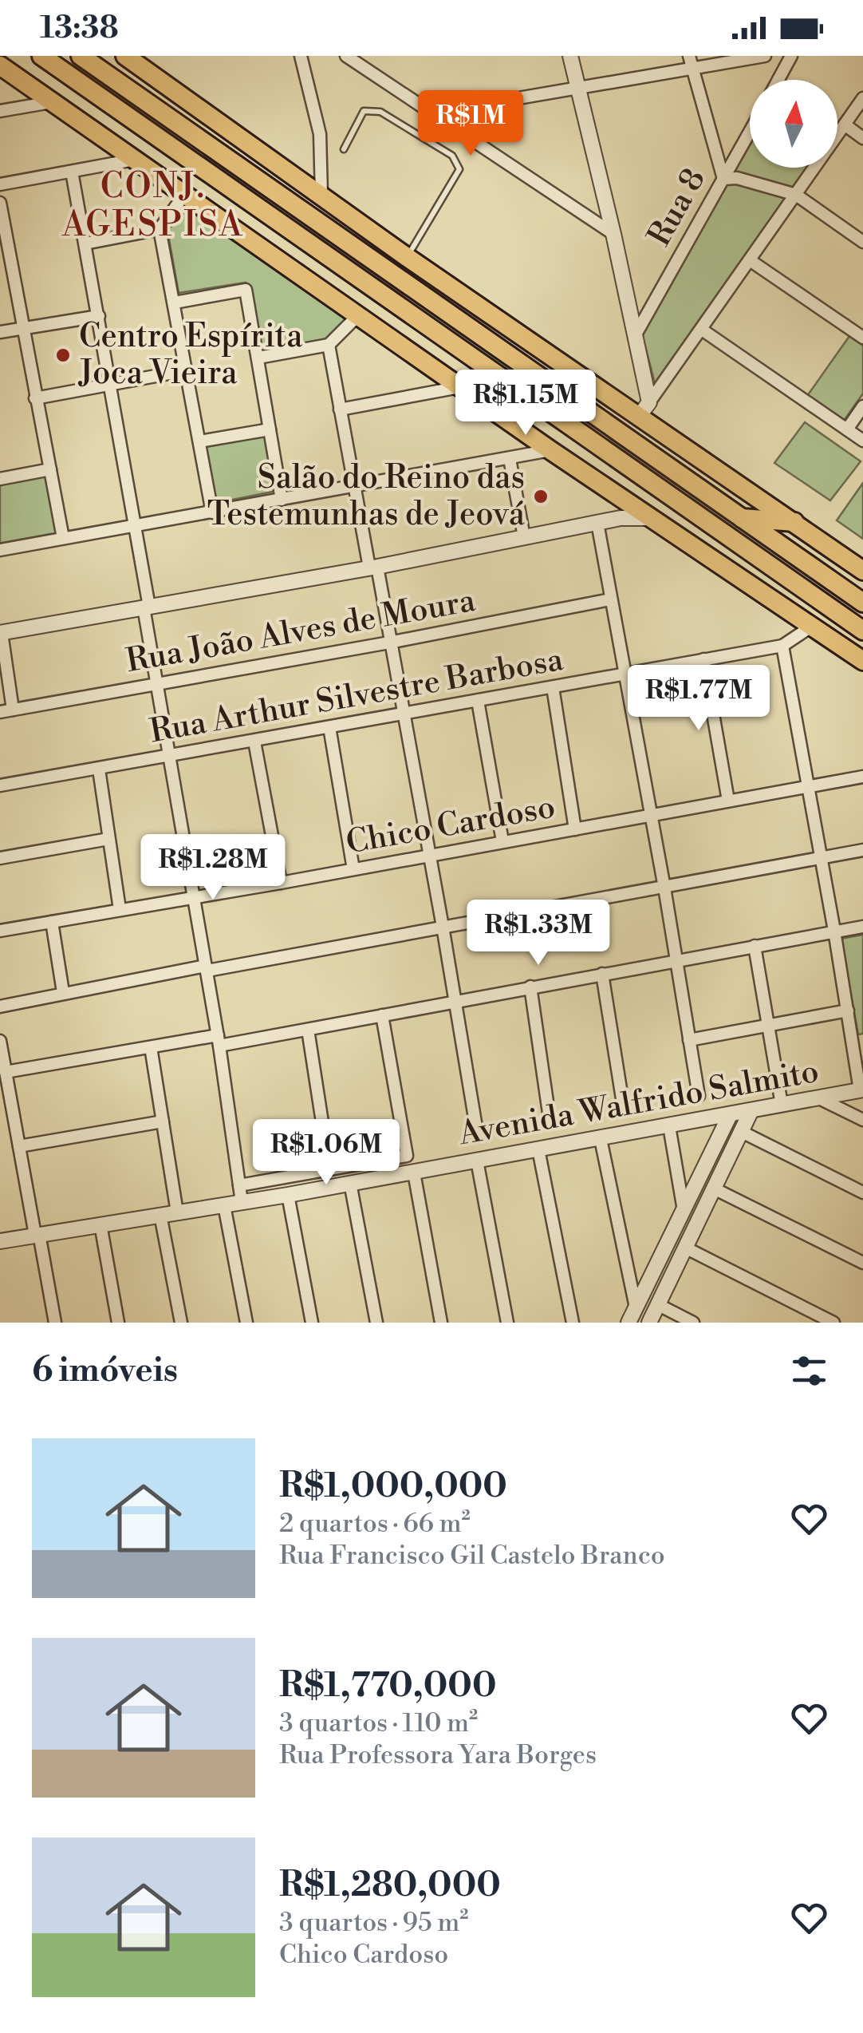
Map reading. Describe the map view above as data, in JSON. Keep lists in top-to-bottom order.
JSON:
{
  "streets": {
    "street": [
      "Rua 8",
      "Rua João Alves de Moura",
      "Rua Arthur Silvestre Barbosa",
      "Chico Cardoso",
      "Avenida Walfrido Salmito"
    ]
  },
  "districts": ["CONJ. AGESPISA"],
  "places": ["Centro Espírita Joca Vieira", "Salão do Reino das Testemunhas de Jeová"],
  "north": "top",
  "page": {
    "status": "13:38",
    "price": [
      "R$1M",
      "R$1.15M",
      "R$1.77M",
      "R$1.28M",
      "R$1.33M",
      "R$1.06M"
    ],
    "heading": "6 imóveis",
    "list": [
      {
        "name": "R$1,000,000",
        "note": "2 quartos · 66 m² · Rua Francisco Gil Castelo Branco"
      },
      {
        "name": "R$1,770,000",
        "note": "3 quartos · 110 m² · Rua Professora Yara Borges"
      },
      {
        "name": "R$1,280,000",
        "note": "3 quartos · 95 m² · Chico Cardoso"
      }
    ]
  }
}
